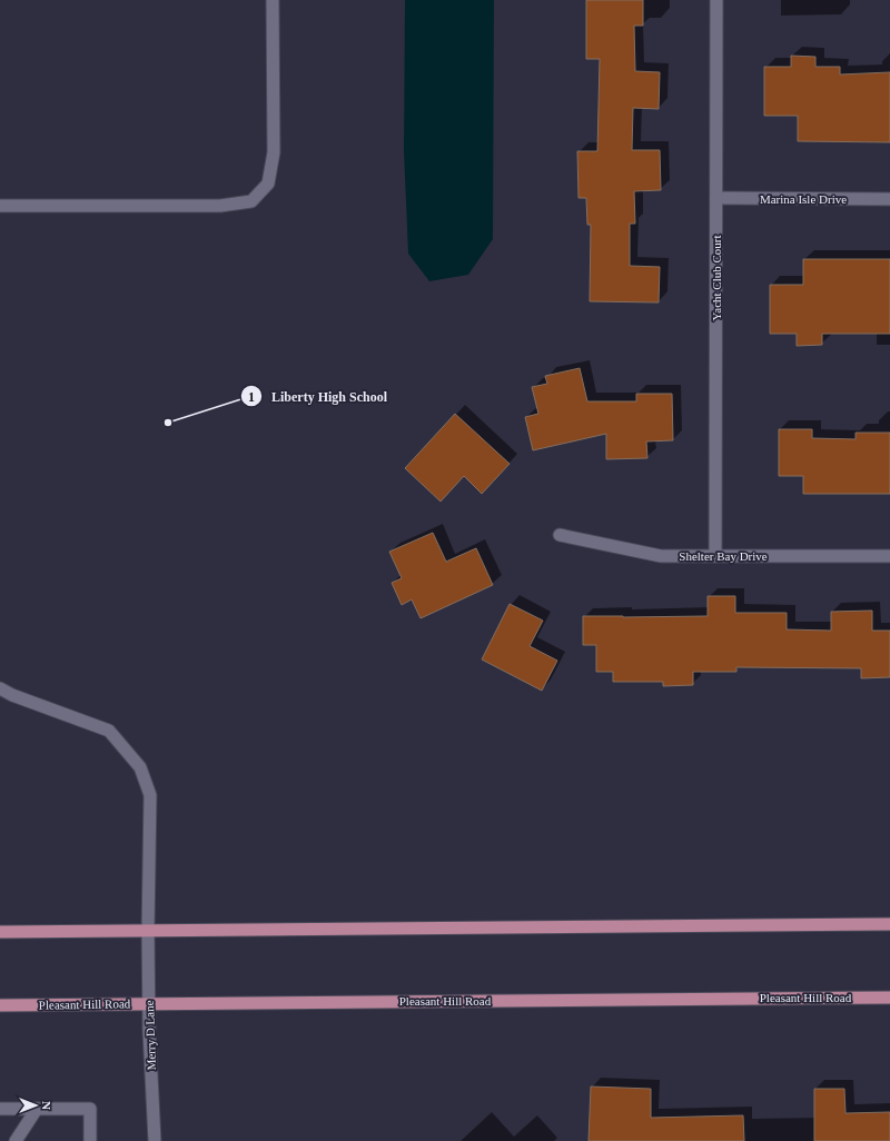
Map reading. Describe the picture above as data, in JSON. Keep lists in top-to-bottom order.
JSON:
{
  "streets": {
    "main road": ["Pleasant Hill Road"],
    "street": [
      "Marina Isle Drive",
      "Yacht Club Court",
      "Shelter Bay Drive",
      "Merry D Lane"
    ]
  },
  "crossings": [
    ["Marina Isle Drive", "Yacht Club Court"],
    ["Yacht Club Court", "Shelter Bay Drive"],
    ["Pleasant Hill Road", "Merry D Lane"]
  ],
  "places": ["Liberty High School"],
  "north": "right"
}
